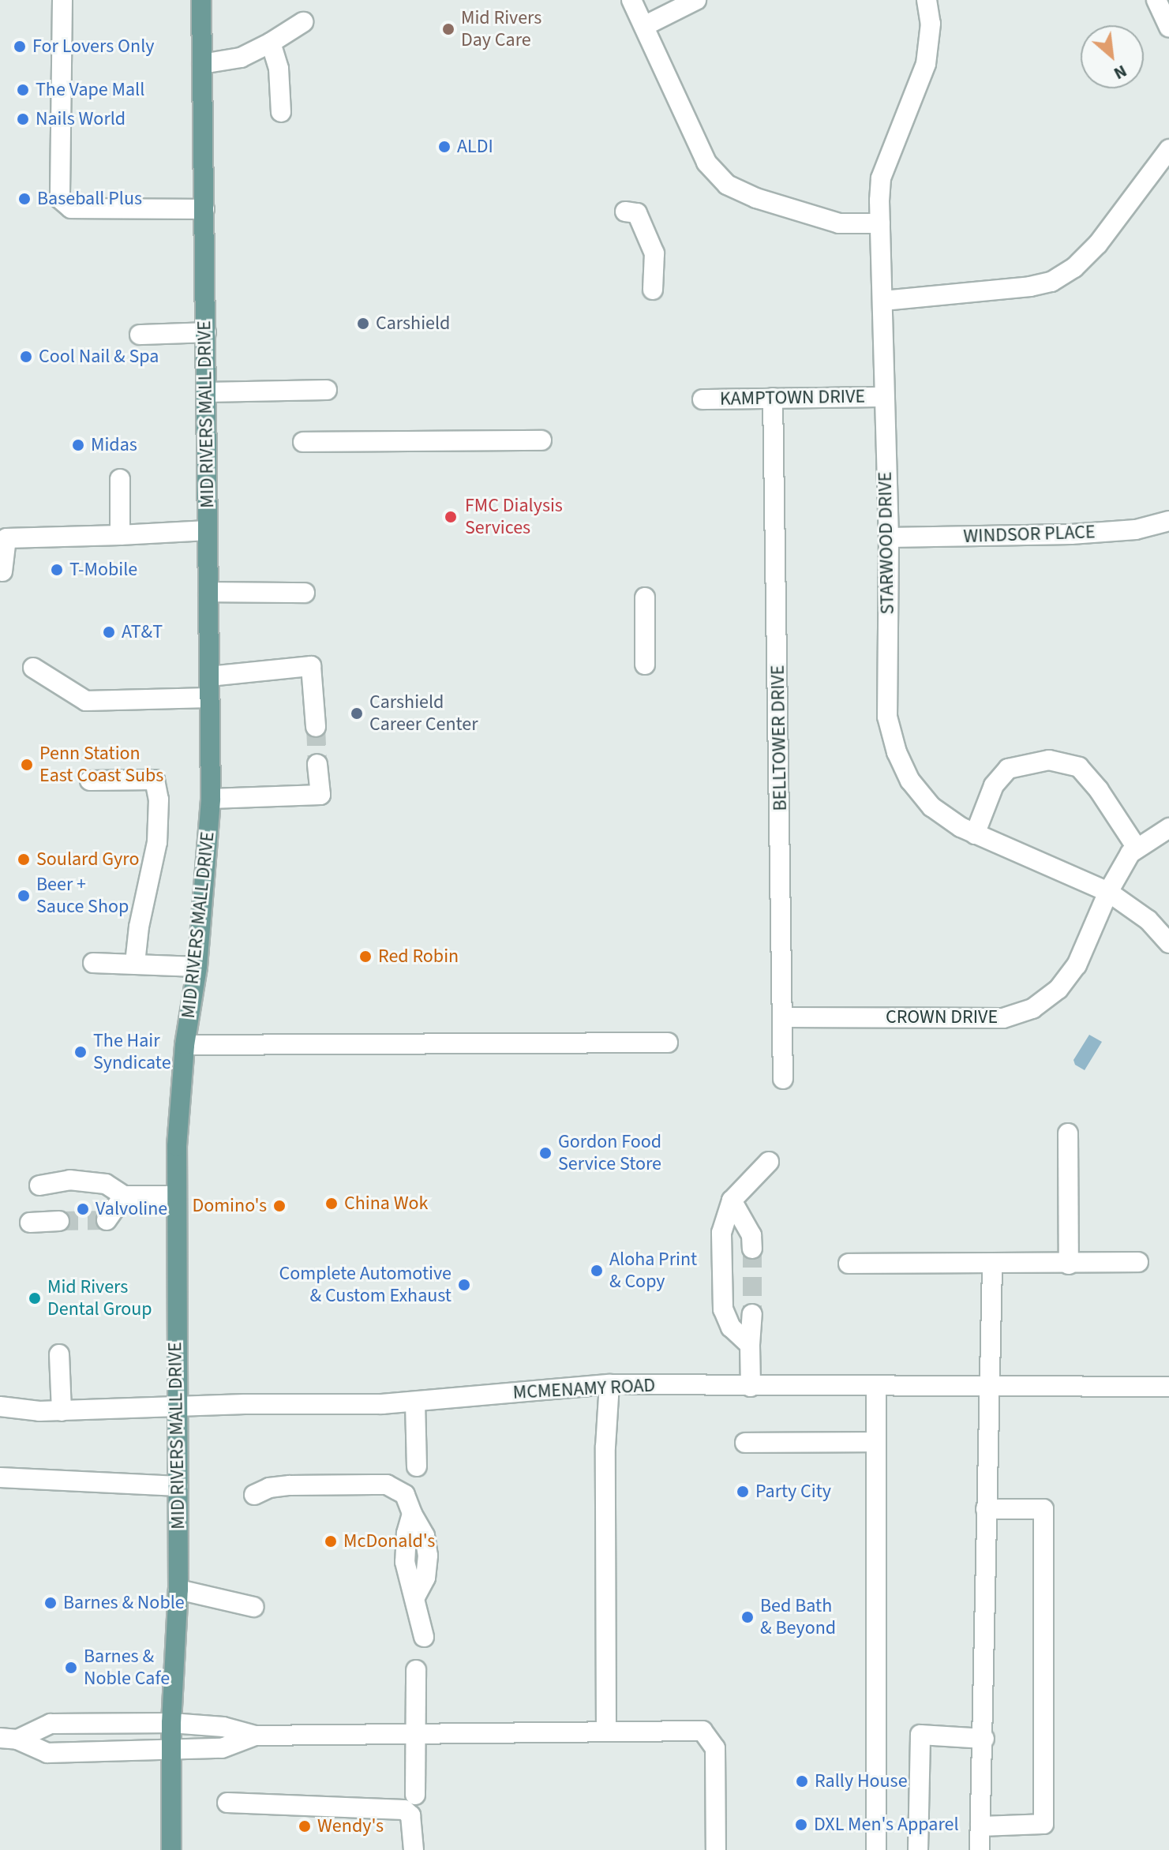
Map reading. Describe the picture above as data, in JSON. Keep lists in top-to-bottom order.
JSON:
{
  "streets": {
    "main road": ["MID RIVERS MALL DRIVE"],
    "street": [
      "KAMPTOWN DRIVE",
      "WINDSOR PLACE",
      "STARWOOD DRIVE",
      "BELLTOWER DRIVE",
      "CROWN DRIVE",
      "MCMENAMY ROAD"
    ]
  },
  "crossings": [
    ["KAMPTOWN DRIVE", "STARWOOD DRIVE"],
    ["KAMPTOWN DRIVE", "BELLTOWER DRIVE"],
    ["MID RIVERS MALL DRIVE", "MCMENAMY ROAD"],
    ["WINDSOR PLACE", "STARWOOD DRIVE"],
    ["STARWOOD DRIVE", "CROWN DRIVE"],
    ["BELLTOWER DRIVE", "CROWN DRIVE"]
  ],
  "places": [
    "Mid Rivers Day Care",
    "For Lovers Only",
    "The Vape Mall",
    "Nails World",
    "ALDI",
    "Baseball Plus",
    "Carshield",
    "Cool Nail & Spa",
    "Midas",
    "FMC Dialysis Services",
    "T-Mobile",
    "AT&T",
    "Carshield Career Center",
    "Penn Station East Coast Subs",
    "Soulard Gyro",
    "Beer + Sauce Shop",
    "Red Robin",
    "The Hair Syndicate",
    "Gordon Food Service Store",
    "China Wok",
    "Domino's",
    "Valvoline",
    "Aloha Print & Copy",
    "Complete Automotive & Custom Exhaust",
    "Mid Rivers Dental Group",
    "Party City",
    "McDonald's",
    "Barnes & Noble",
    "Bed Bath & Beyond",
    "Barnes & Noble Cafe",
    "Rally House",
    "DXL Men's Apparel",
    "Wendy's"
  ],
  "north": "bottom right"
}
